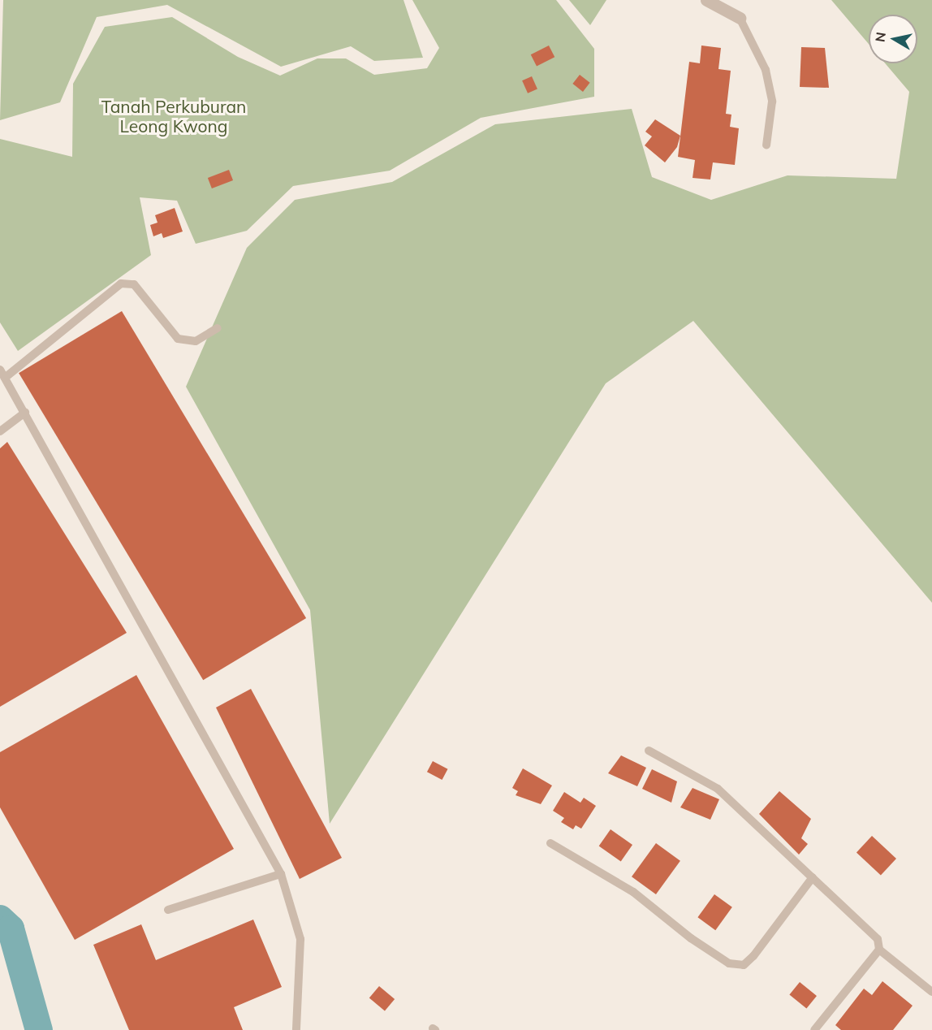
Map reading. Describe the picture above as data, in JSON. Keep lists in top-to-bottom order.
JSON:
{
  "parks": ["Tanah Perkuburan Leong Kwong"],
  "north": "left"
}
